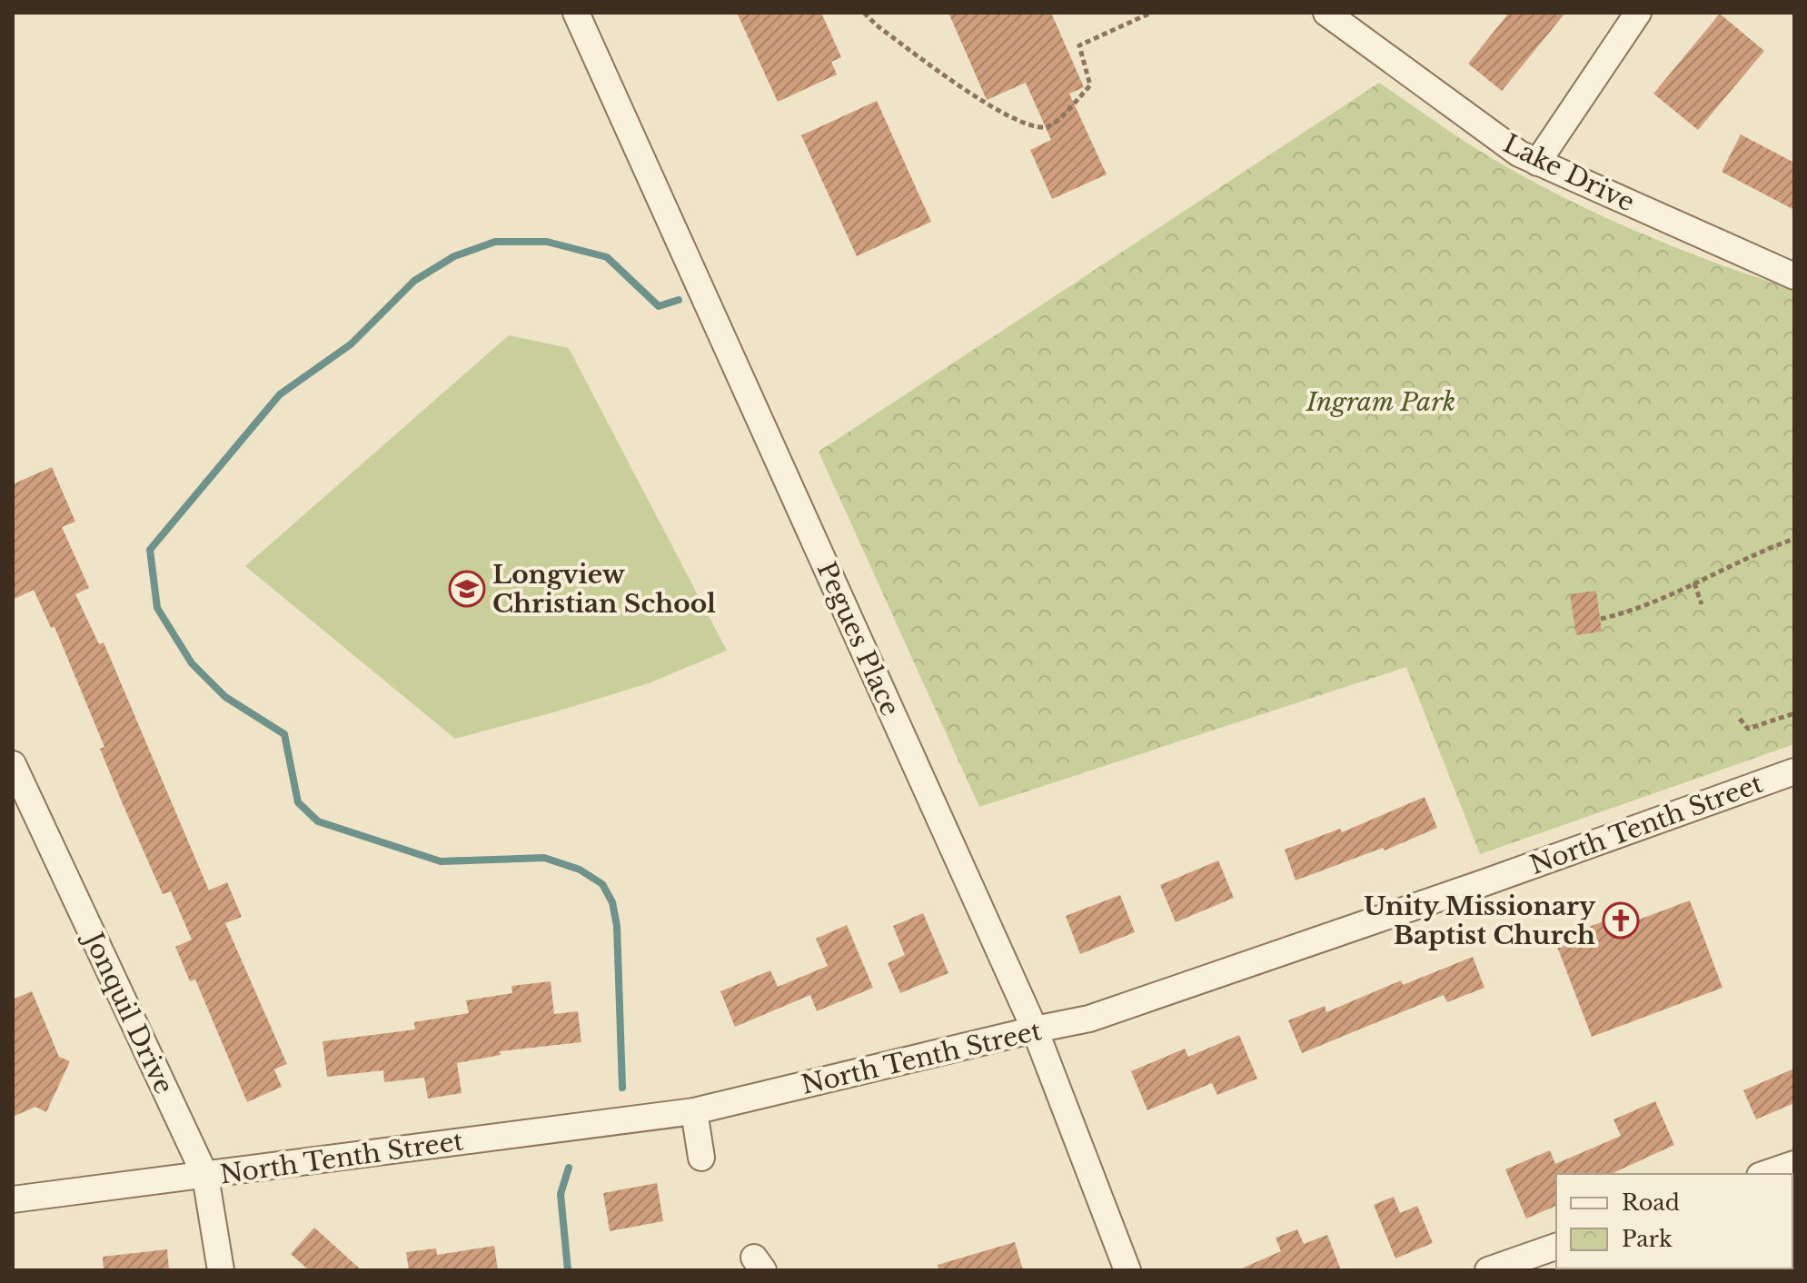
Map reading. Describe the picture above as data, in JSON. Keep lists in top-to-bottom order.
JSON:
{
  "streets": {
    "street": [
      "Lake Drive",
      "Pegues Place",
      "North Tenth Street",
      "Jonquil Drive"
    ]
  },
  "crossings": [
    ["Pegues Place", "North Tenth Street"],
    ["North Tenth Street", "Jonquil Drive"]
  ],
  "parks": ["Ingram Park"],
  "places": {
    "school or university": ["Longview Christian School"],
    "church": ["Unity Missionary Baptist Church"]
  },
  "legend": ["Road", "Park"]
}
